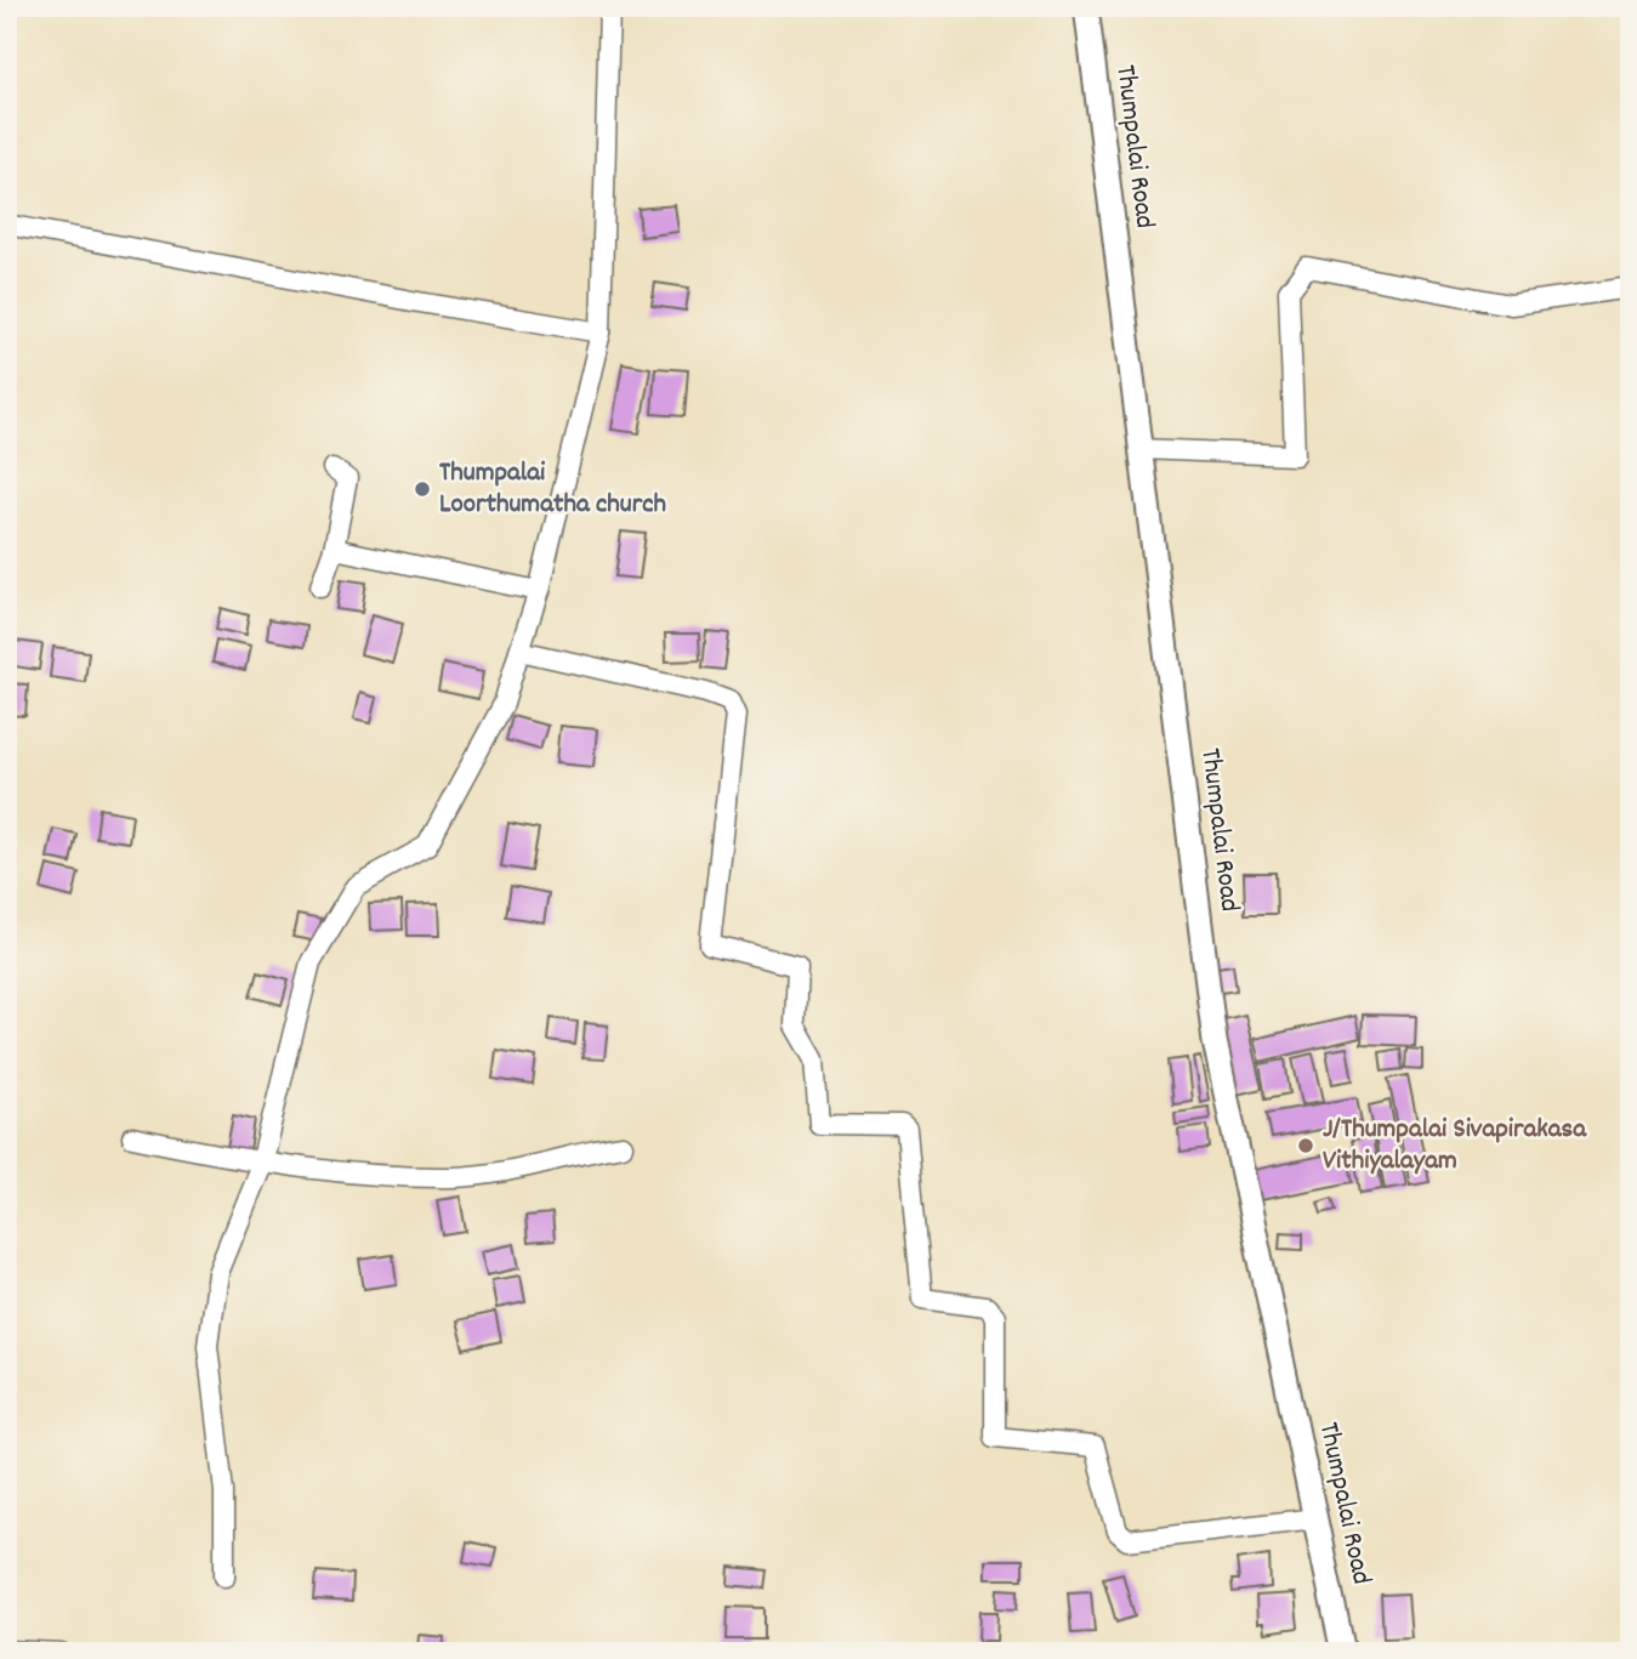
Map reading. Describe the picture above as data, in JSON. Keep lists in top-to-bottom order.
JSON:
{
  "streets": {
    "street": ["Thumpalai Road"]
  },
  "places": ["Thumpalai Loorthumatha church", "J/Thumpalai Sivapirakasa Vithiyalayam"]
}
